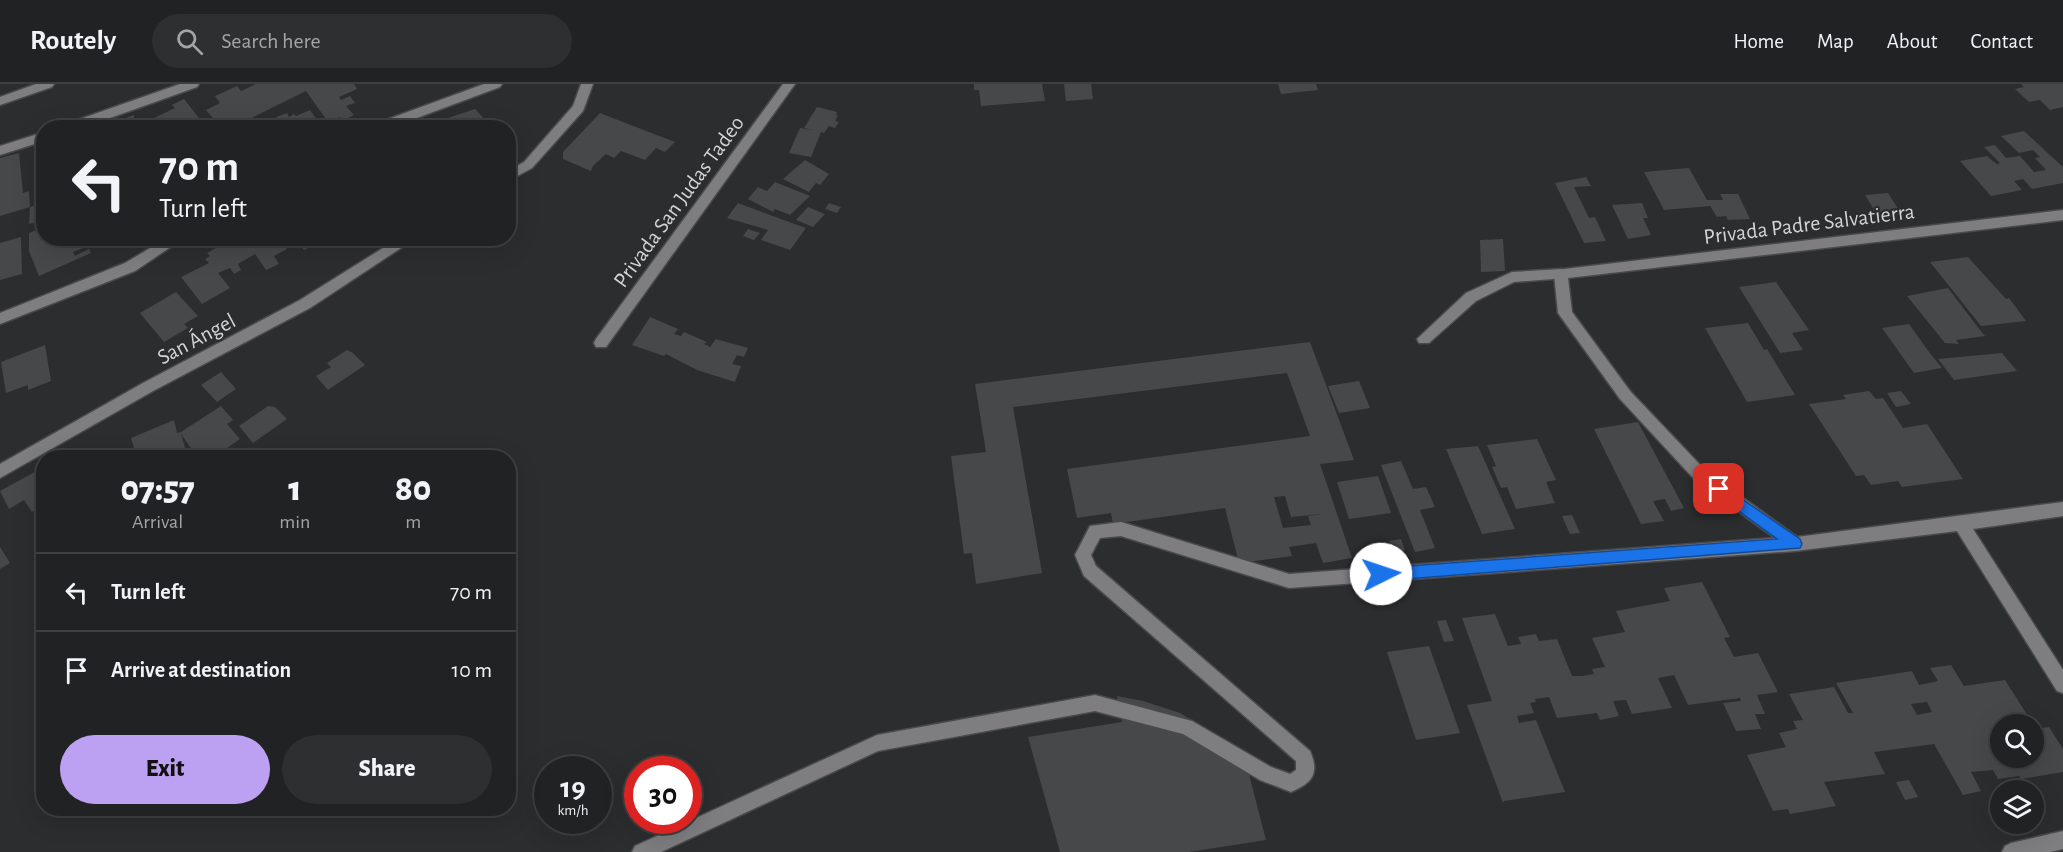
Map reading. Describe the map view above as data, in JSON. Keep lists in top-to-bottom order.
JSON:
{
  "streets": {
    "street": ["Privada San Judas Tadeo", "Privada Padre Salvatierra", "San Ángel"]
  },
  "page": {
    "header": "Routely",
    "search": "Search here",
    "nav": [
      "Home",
      "Map",
      "About",
      "Contact"
    ],
    "turn": ["70 m", "Turn left"],
    "eta": [
      "07:57",
      "Arrival",
      "1",
      "min",
      "80",
      "m"
    ],
    "list": [
      {
        "name": "Turn left",
        "value": "70 m"
      },
      {
        "name": "Arrive at destination",
        "value": "10 m"
      }
    ],
    "buttons": ["Exit", "Share"],
    "speed": "19 km/h",
    "limit": "30"
  }
}
